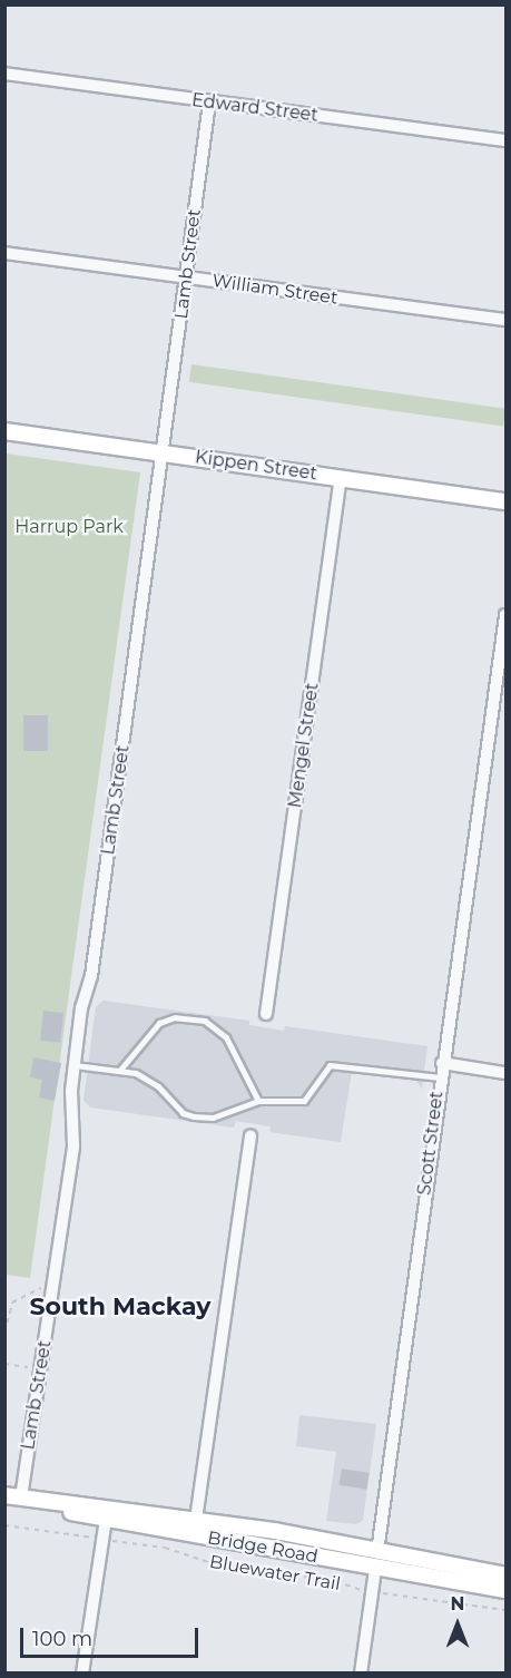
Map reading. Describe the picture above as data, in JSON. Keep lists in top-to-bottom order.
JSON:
{
  "streets": {
    "street": [
      "Edward Street",
      "Lamb Street",
      "William Street",
      "Kippen Street",
      "Mengel Street",
      "Scott Street",
      "Bridge Road"
    ],
    "path": ["Bluewater Trail"]
  },
  "crossings": [
    ["Edward Street", "Lamb Street"],
    ["Lamb Street", "William Street"],
    ["Lamb Street", "Kippen Street"],
    ["Lamb Street", "Bridge Road"],
    ["Kippen Street", "Mengel Street"],
    ["Scott Street", "Bridge Road"],
    ["Scott Street", "Bluewater Trail"]
  ],
  "districts": ["South Mackay"],
  "parks": ["Harrup Park"],
  "scale_bar": "100 m",
  "north": "top"
}
